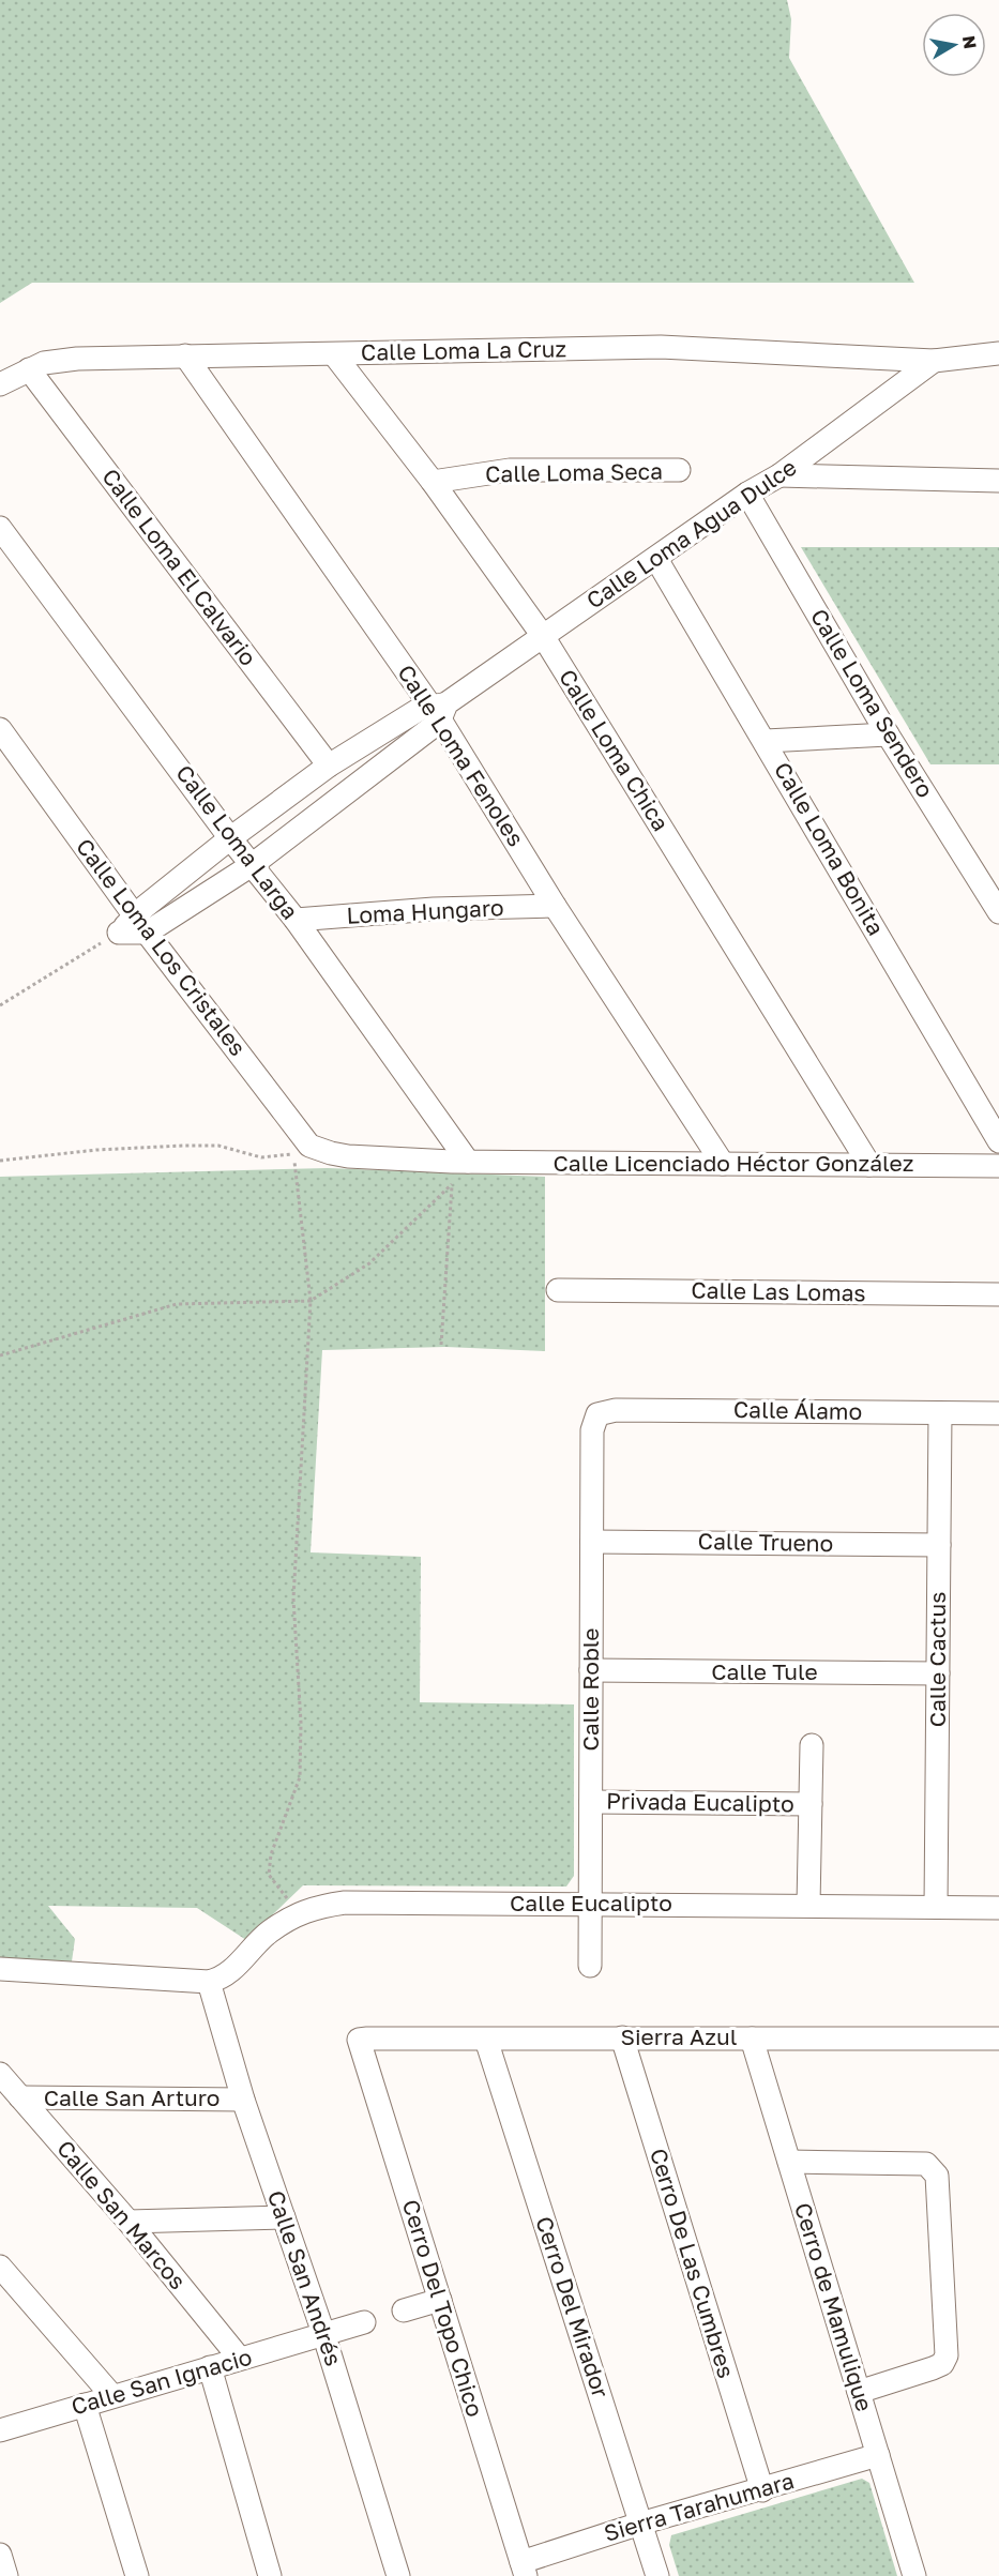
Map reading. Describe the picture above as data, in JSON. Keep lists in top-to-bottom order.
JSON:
{
  "streets": {
    "street": [
      "Calle Loma La Cruz",
      "Calle Loma Seca",
      "Calle Loma Agua Dulce",
      "Calle Loma El Calvario",
      "Calle Loma Sendero",
      "Calle Loma Chica",
      "Calle Loma Fenoles",
      "Calle Loma Larga",
      "Calle Loma Bonita",
      "Loma Hungaro",
      "Calle Loma Los Cristales",
      "Calle Licenciado Héctor González",
      "Calle Las Lomas",
      "Calle Álamo",
      "Calle Trueno",
      "Calle Cactus",
      "Calle Tule",
      "Calle Roble",
      "Privada Eucalipto",
      "Calle Eucalipto",
      "Sierra Azul",
      "Calle San Arturo",
      "Calle San Marcos",
      "Cerro De Las Cumbres",
      "Calle San Andrés",
      "Cerro Del Mirador",
      "Cerro de Mamulique",
      "Cerro Del Topo Chico",
      "Calle San Ignacio",
      "Sierra Tarahumara"
    ]
  },
  "crossings": [
    ["Calle Loma La Cruz", "Calle Loma Agua Dulce"],
    ["Calle Loma La Cruz", "Calle Loma El Calvario"],
    ["Calle Loma La Cruz", "Calle Loma Chica"],
    ["Calle Loma La Cruz", "Calle Loma Fenoles"],
    ["Calle Loma Seca", "Calle Loma Chica"],
    ["Calle Loma Agua Dulce", "Calle Loma El Calvario"],
    ["Calle Loma Agua Dulce", "Calle Loma Sendero"],
    ["Calle Loma Agua Dulce", "Calle Loma Chica"],
    ["Calle Loma Agua Dulce", "Calle Loma Fenoles"],
    ["Calle Loma Agua Dulce", "Calle Loma Larga"],
    ["Calle Loma Agua Dulce", "Calle Loma Bonita"],
    ["Calle Loma Agua Dulce", "Calle Loma Los Cristales"],
    ["Calle Loma Chica", "Calle Licenciado Héctor González"],
    ["Calle Loma Fenoles", "Loma Hungaro"],
    ["Calle Loma Fenoles", "Calle Licenciado Héctor González"],
    ["Calle Loma Larga", "Loma Hungaro"],
    ["Calle Loma Larga", "Calle Licenciado Héctor González"],
    ["Calle Loma Los Cristales", "Calle Licenciado Héctor González"],
    ["Calle Álamo", "Calle Cactus"],
    ["Calle Álamo", "Calle Roble"],
    ["Calle Trueno", "Calle Cactus"],
    ["Calle Trueno", "Calle Roble"],
    ["Calle Cactus", "Calle Tule"],
    ["Calle Cactus", "Calle Eucalipto"],
    ["Calle Tule", "Calle Roble"],
    ["Calle Roble", "Privada Eucalipto"],
    ["Calle Roble", "Calle Eucalipto"],
    ["Calle Eucalipto", "Calle San Andrés"],
    ["Sierra Azul", "Cerro De Las Cumbres"],
    ["Sierra Azul", "Cerro Del Mirador"],
    ["Sierra Azul", "Cerro de Mamulique"],
    ["Sierra Azul", "Cerro Del Topo Chico"],
    ["Calle San Arturo", "Calle San Marcos"],
    ["Calle San Arturo", "Calle San Andrés"],
    ["Calle San Marcos", "Calle San Ignacio"],
    ["Cerro De Las Cumbres", "Sierra Tarahumara"],
    ["Calle San Andrés", "Calle San Ignacio"],
    ["Cerro Del Mirador", "Sierra Tarahumara"],
    ["Cerro de Mamulique", "Sierra Tarahumara"],
    ["Cerro Del Topo Chico", "Sierra Tarahumara"]
  ],
  "north": "right"
}
